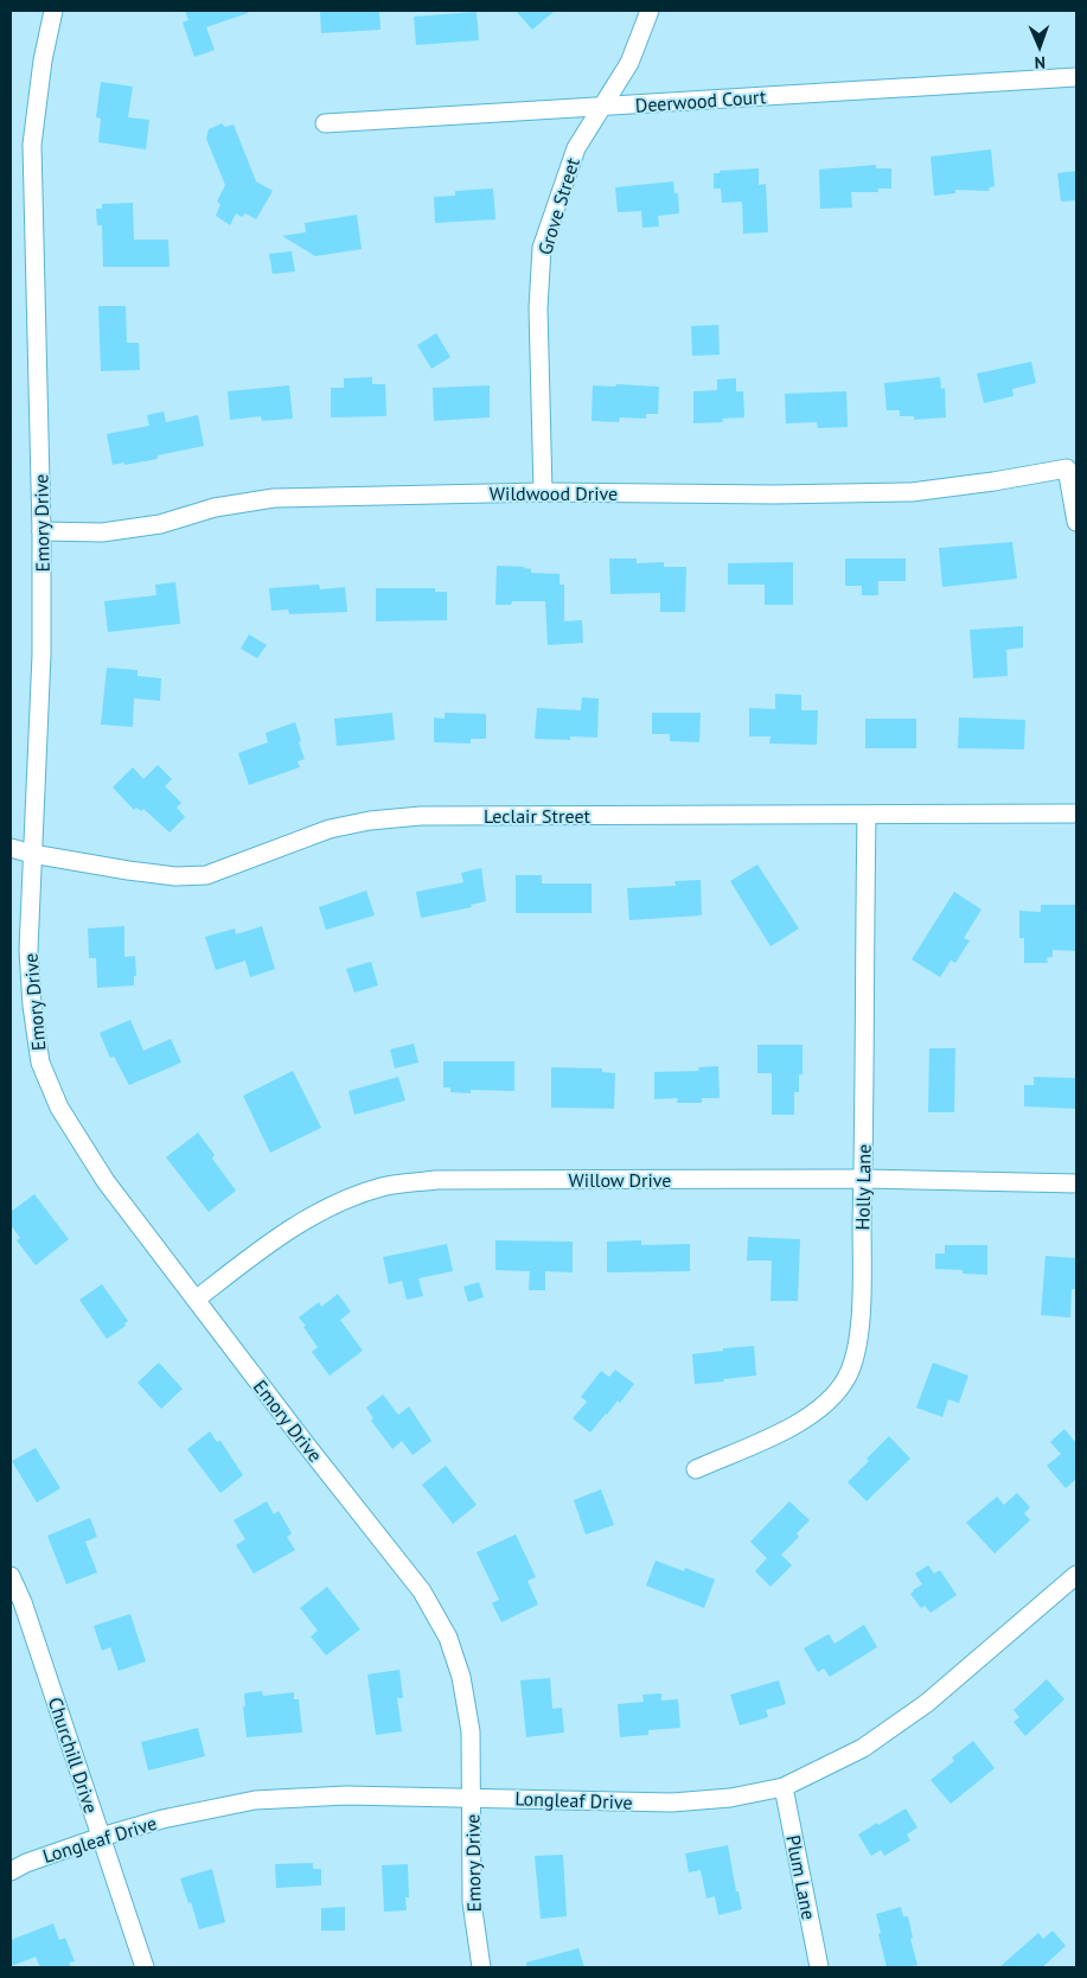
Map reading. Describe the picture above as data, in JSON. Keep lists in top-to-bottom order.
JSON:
{
  "streets": {
    "street": [
      "Deerwood Court",
      "Grove Street",
      "Wildwood Drive",
      "Emory Drive",
      "Leclair Street",
      "Willow Drive",
      "Holly Lane",
      "Churchill Drive",
      "Longleaf Drive",
      "Plum Lane"
    ]
  },
  "crossings": [
    ["Deerwood Court", "Grove Street"],
    ["Grove Street", "Wildwood Drive"],
    ["Wildwood Drive", "Emory Drive"],
    ["Emory Drive", "Leclair Street"],
    ["Emory Drive", "Willow Drive"],
    ["Emory Drive", "Longleaf Drive"],
    ["Leclair Street", "Holly Lane"],
    ["Willow Drive", "Holly Lane"],
    ["Churchill Drive", "Longleaf Drive"],
    ["Longleaf Drive", "Plum Lane"]
  ],
  "north": "bottom"
}
